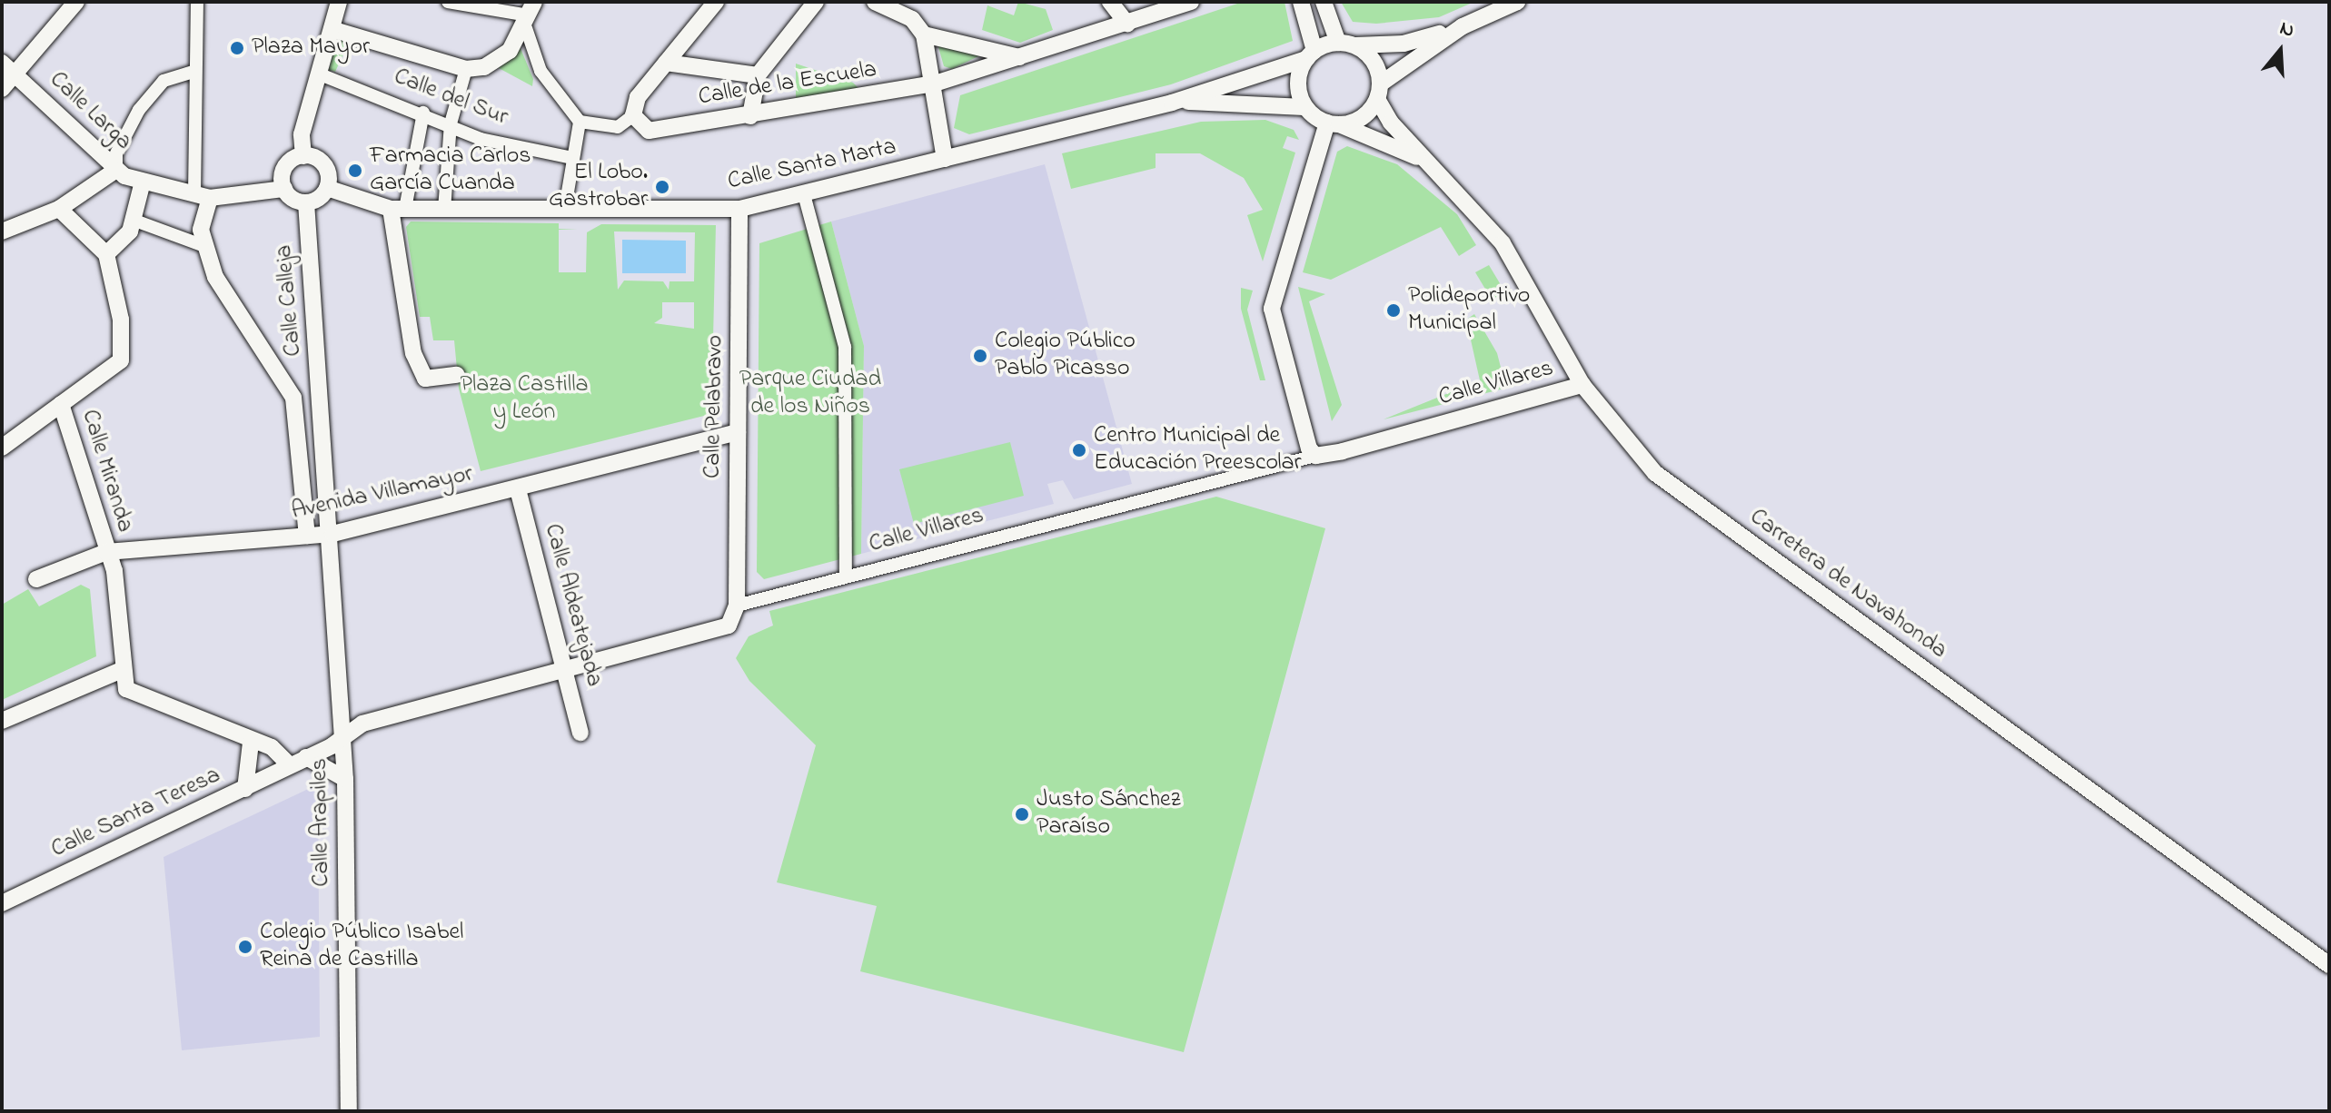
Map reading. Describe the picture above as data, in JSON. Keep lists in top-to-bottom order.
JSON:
{
  "streets": {
    "street": [
      "Calle de la Escuela",
      "Calle del Sur",
      "Calle Larga",
      "Calle Santa Marta",
      "Calle Calleja",
      "Calle Villares",
      "Calle Pelabravo",
      "Calle Miranda",
      "Avenida Villamayor",
      "Carretera de Navahonda",
      "Calle Aldeatejada",
      "Calle Santa Teresa",
      "Calle Arapiles"
    ]
  },
  "crossings": [
    ["Calle Santa Marta", "Calle Calleja"],
    ["Calle Santa Marta", "Calle Pelabravo"],
    ["Calle Santa Marta", "Carretera de Navahonda"],
    ["Calle Calleja", "Avenida Villamayor"],
    ["Calle Calleja", "Calle Arapiles"],
    ["Calle Villares", "Calle Pelabravo"],
    ["Calle Villares", "Carretera de Navahonda"],
    ["Calle Pelabravo", "Avenida Villamayor"],
    ["Calle Miranda", "Avenida Villamayor"],
    ["Avenida Villamayor", "Calle Aldeatejada"],
    ["Avenida Villamayor", "Calle Arapiles"]
  ],
  "parks": ["Parque Ciudad de los Niños", "Plaza Castilla y León"],
  "places": [
    "Plaza Mayor",
    "Farmacia Carlos García Cuanda",
    "El Lobo. Gastrobar",
    "Polideportivo Municipal",
    "Colegio Público Pablo Picasso",
    "Centro Municipal de Educación Preescolar",
    "Justo Sánchez Paraíso",
    "Colegio Público Isabel Reina de Castilla"
  ],
  "north": "top"
}
